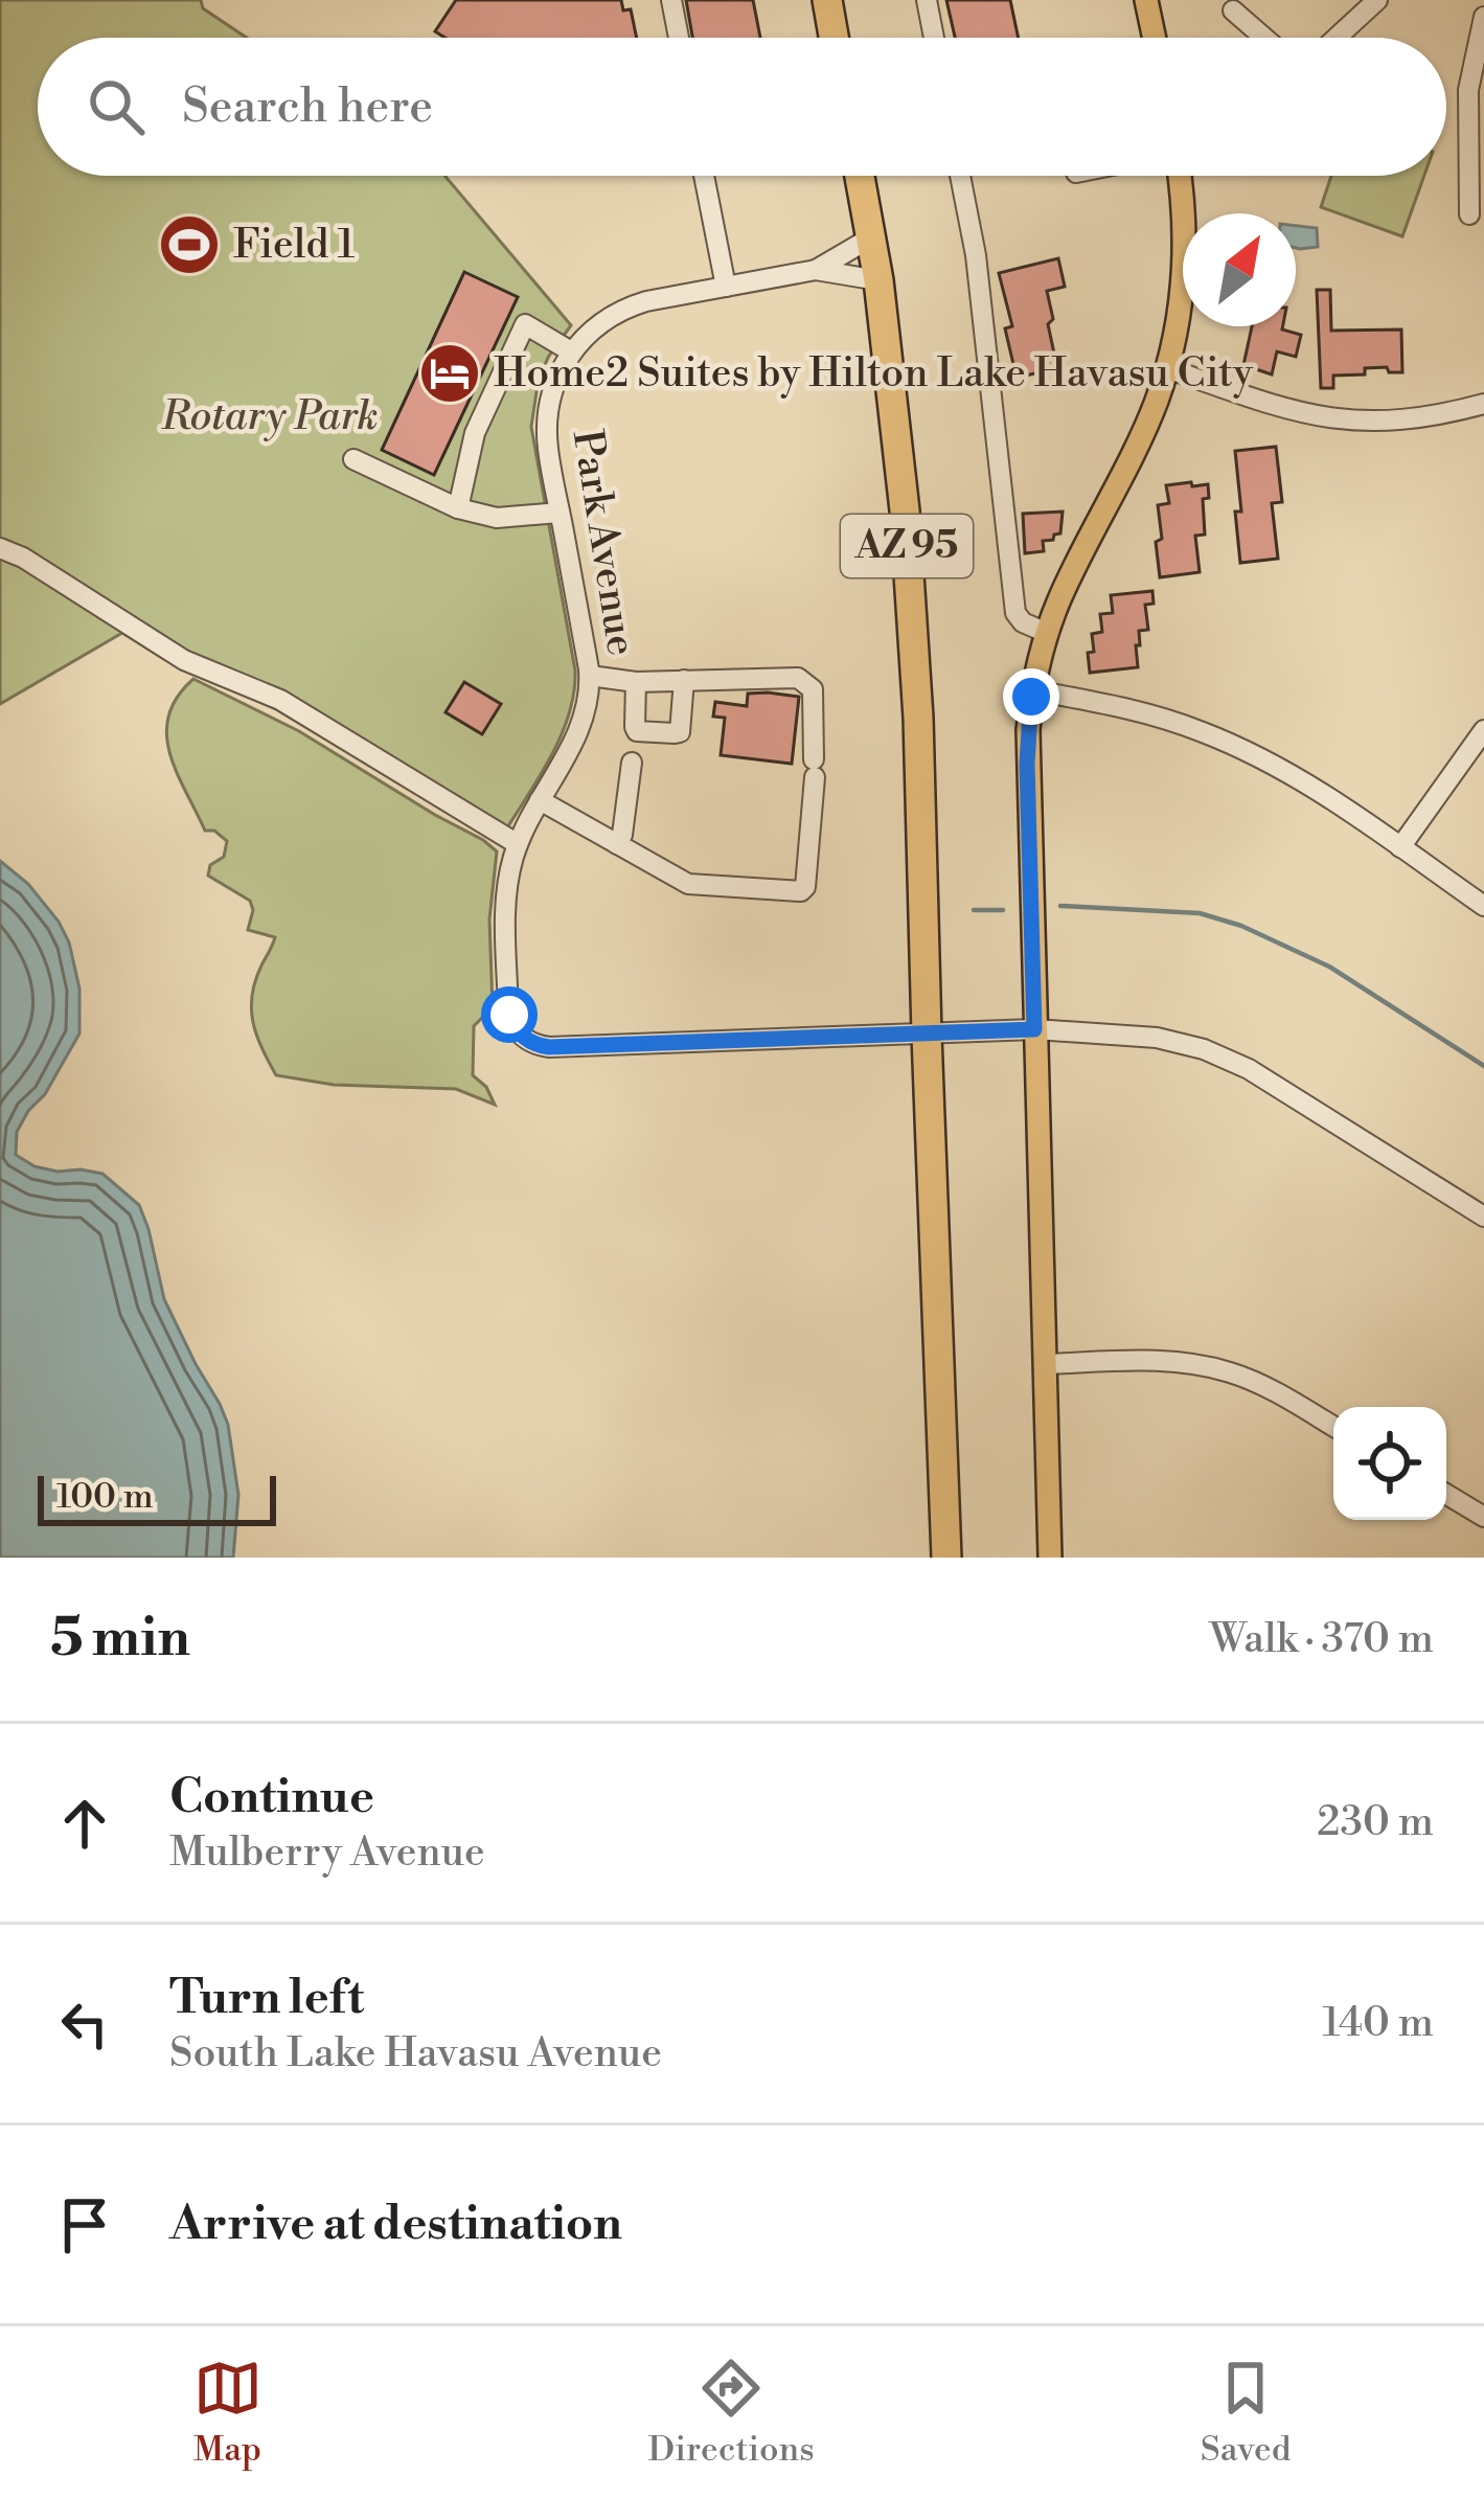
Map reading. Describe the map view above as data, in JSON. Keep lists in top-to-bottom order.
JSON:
{
  "streets": {
    "highway": ["AZ 95"],
    "street": ["Park Avenue"]
  },
  "crossings": [
    ["Park Avenue", "AZ 95"]
  ],
  "parks": ["Rotary Park"],
  "places": {
    "sports": ["Field 1"],
    "hotel": ["Home2 Suites by Hilton Lake Havasu City"]
  },
  "scale_bar": "100 m",
  "north": "top right",
  "page": {
    "search": "Search here",
    "scale": "100 m",
    "heading": ["5 min", "Walk · 370 m"],
    "list": [
      ["Continue", "Mulberry Avenue", "230 m"],
      ["Turn left", "South Lake Havasu Avenue", "140 m"],
      "Arrive at destination"
    ],
    "nav": ["Map", "Directions", "Saved"]
  }
}
